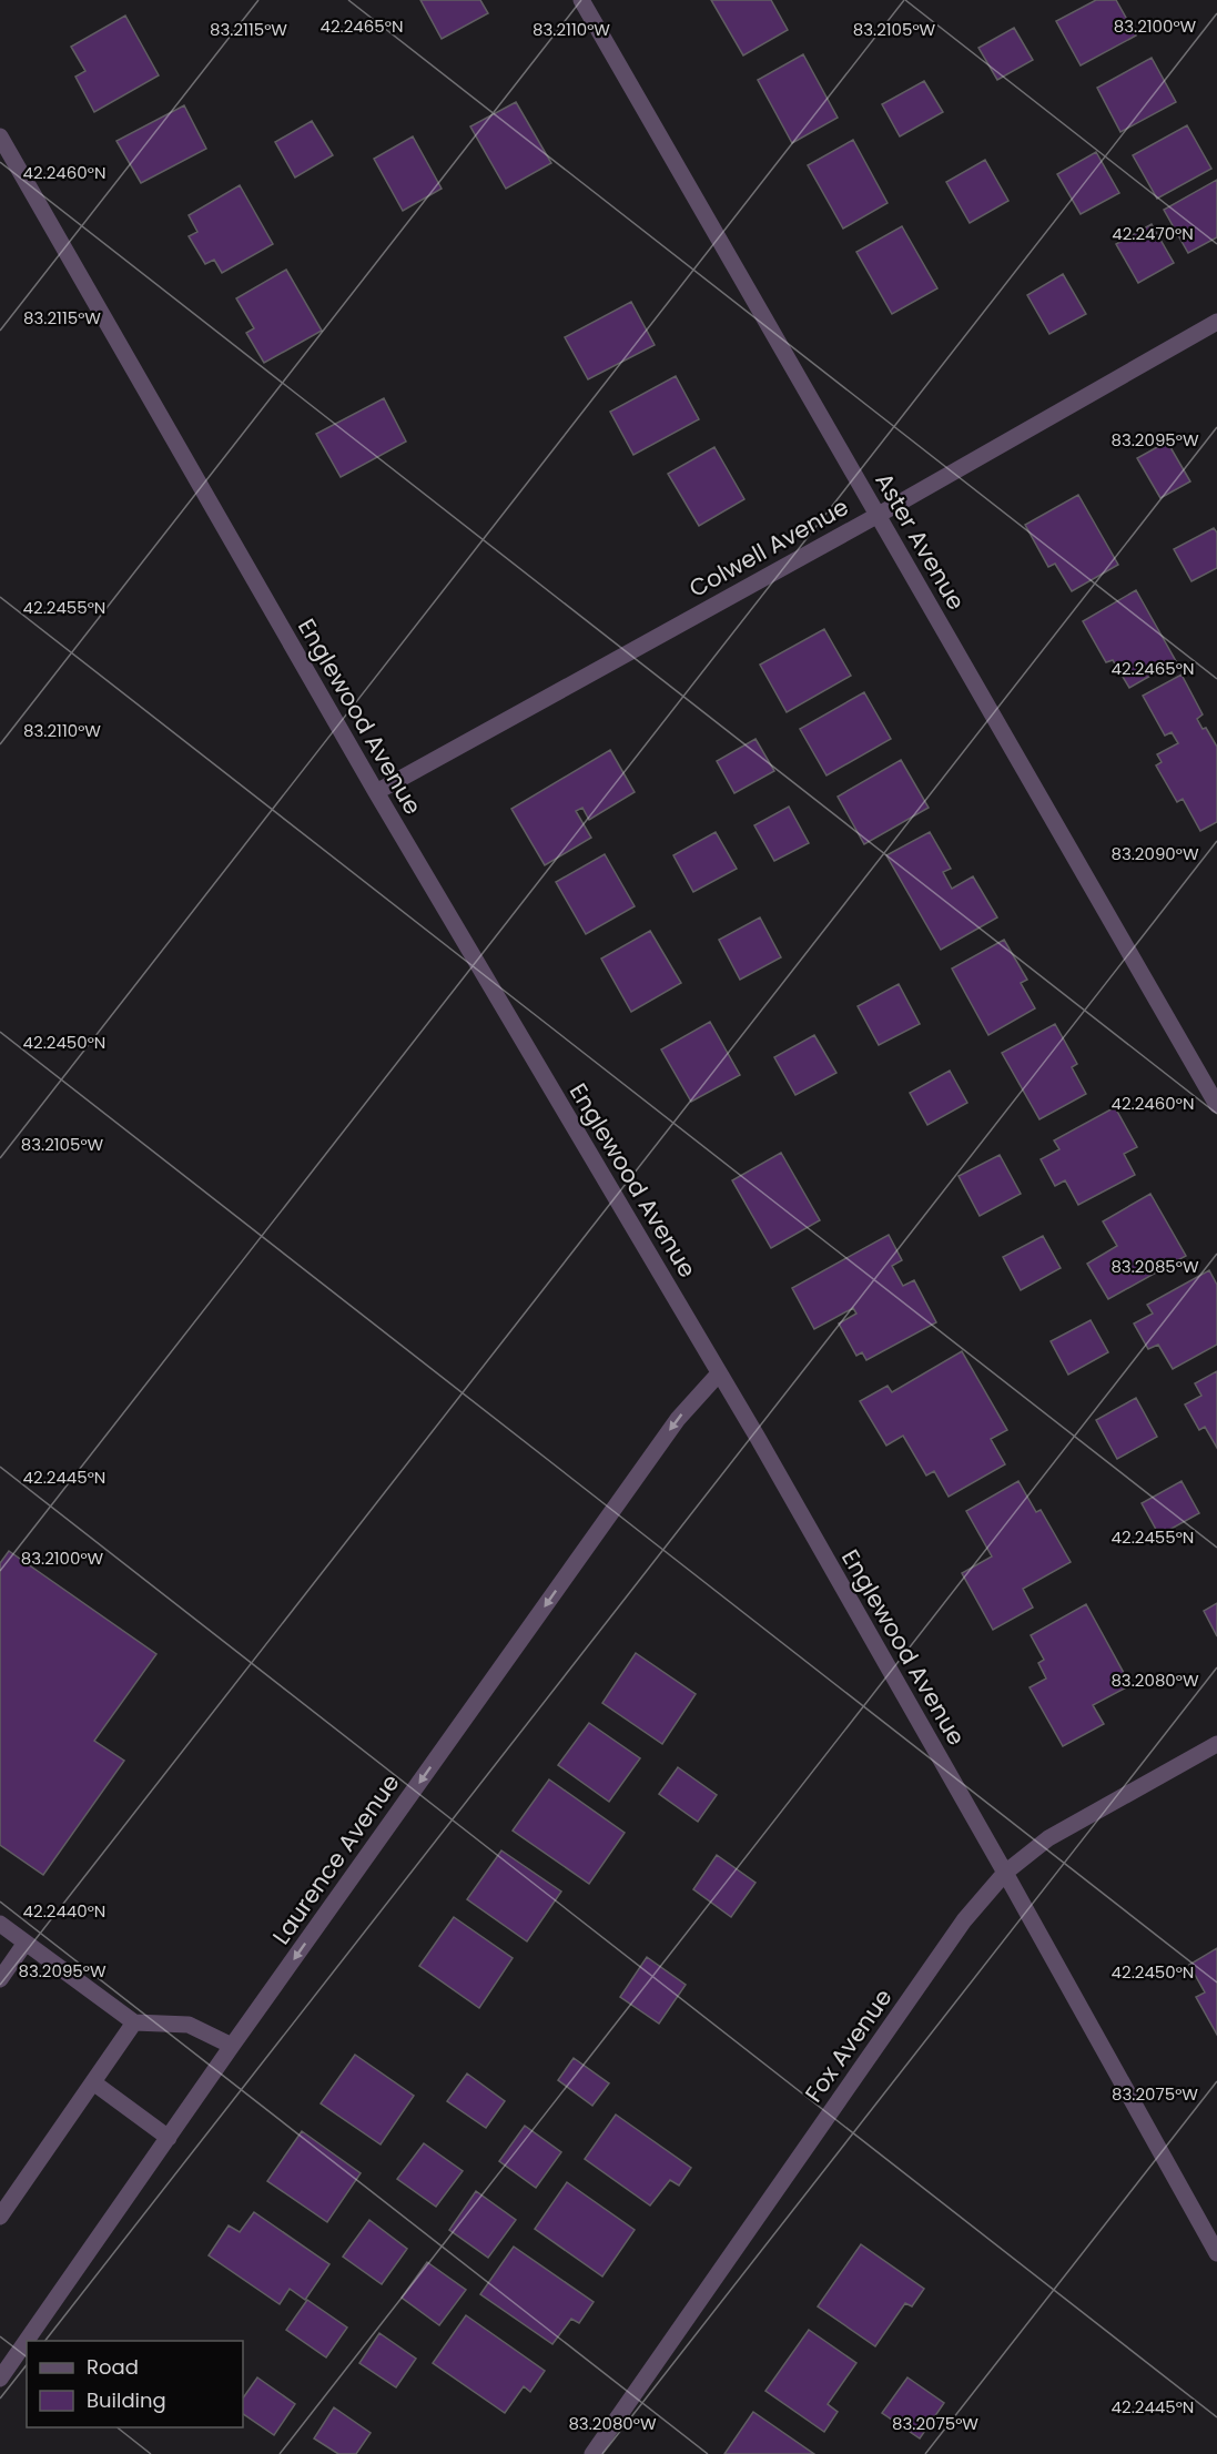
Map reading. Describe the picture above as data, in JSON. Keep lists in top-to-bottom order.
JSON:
{
  "streets": {
    "street": [
      "Aster Avenue",
      "Colwell Avenue",
      "Englewood Avenue",
      "Laurence Avenue",
      "Fox Avenue"
    ]
  },
  "crossings": [
    ["Aster Avenue", "Colwell Avenue"],
    ["Colwell Avenue", "Englewood Avenue"],
    ["Englewood Avenue", "Laurence Avenue"],
    ["Englewood Avenue", "Fox Avenue"]
  ],
  "one_way": ["Laurence Avenue"],
  "legend": ["Road", "Building"],
  "coordinates": [
    "83.2100°W",
    "42.2465°N",
    "83.2115°W",
    "83.2110°W",
    "83.2105°W",
    "42.2460°N",
    "42.2470°N",
    "83.2095°W",
    "42.2455°N",
    "83.2090°W",
    "42.2450°N",
    "83.2085°W",
    "42.2445°N",
    "83.2080°W",
    "42.2440°N",
    "83.2075°W"
  ]
}
